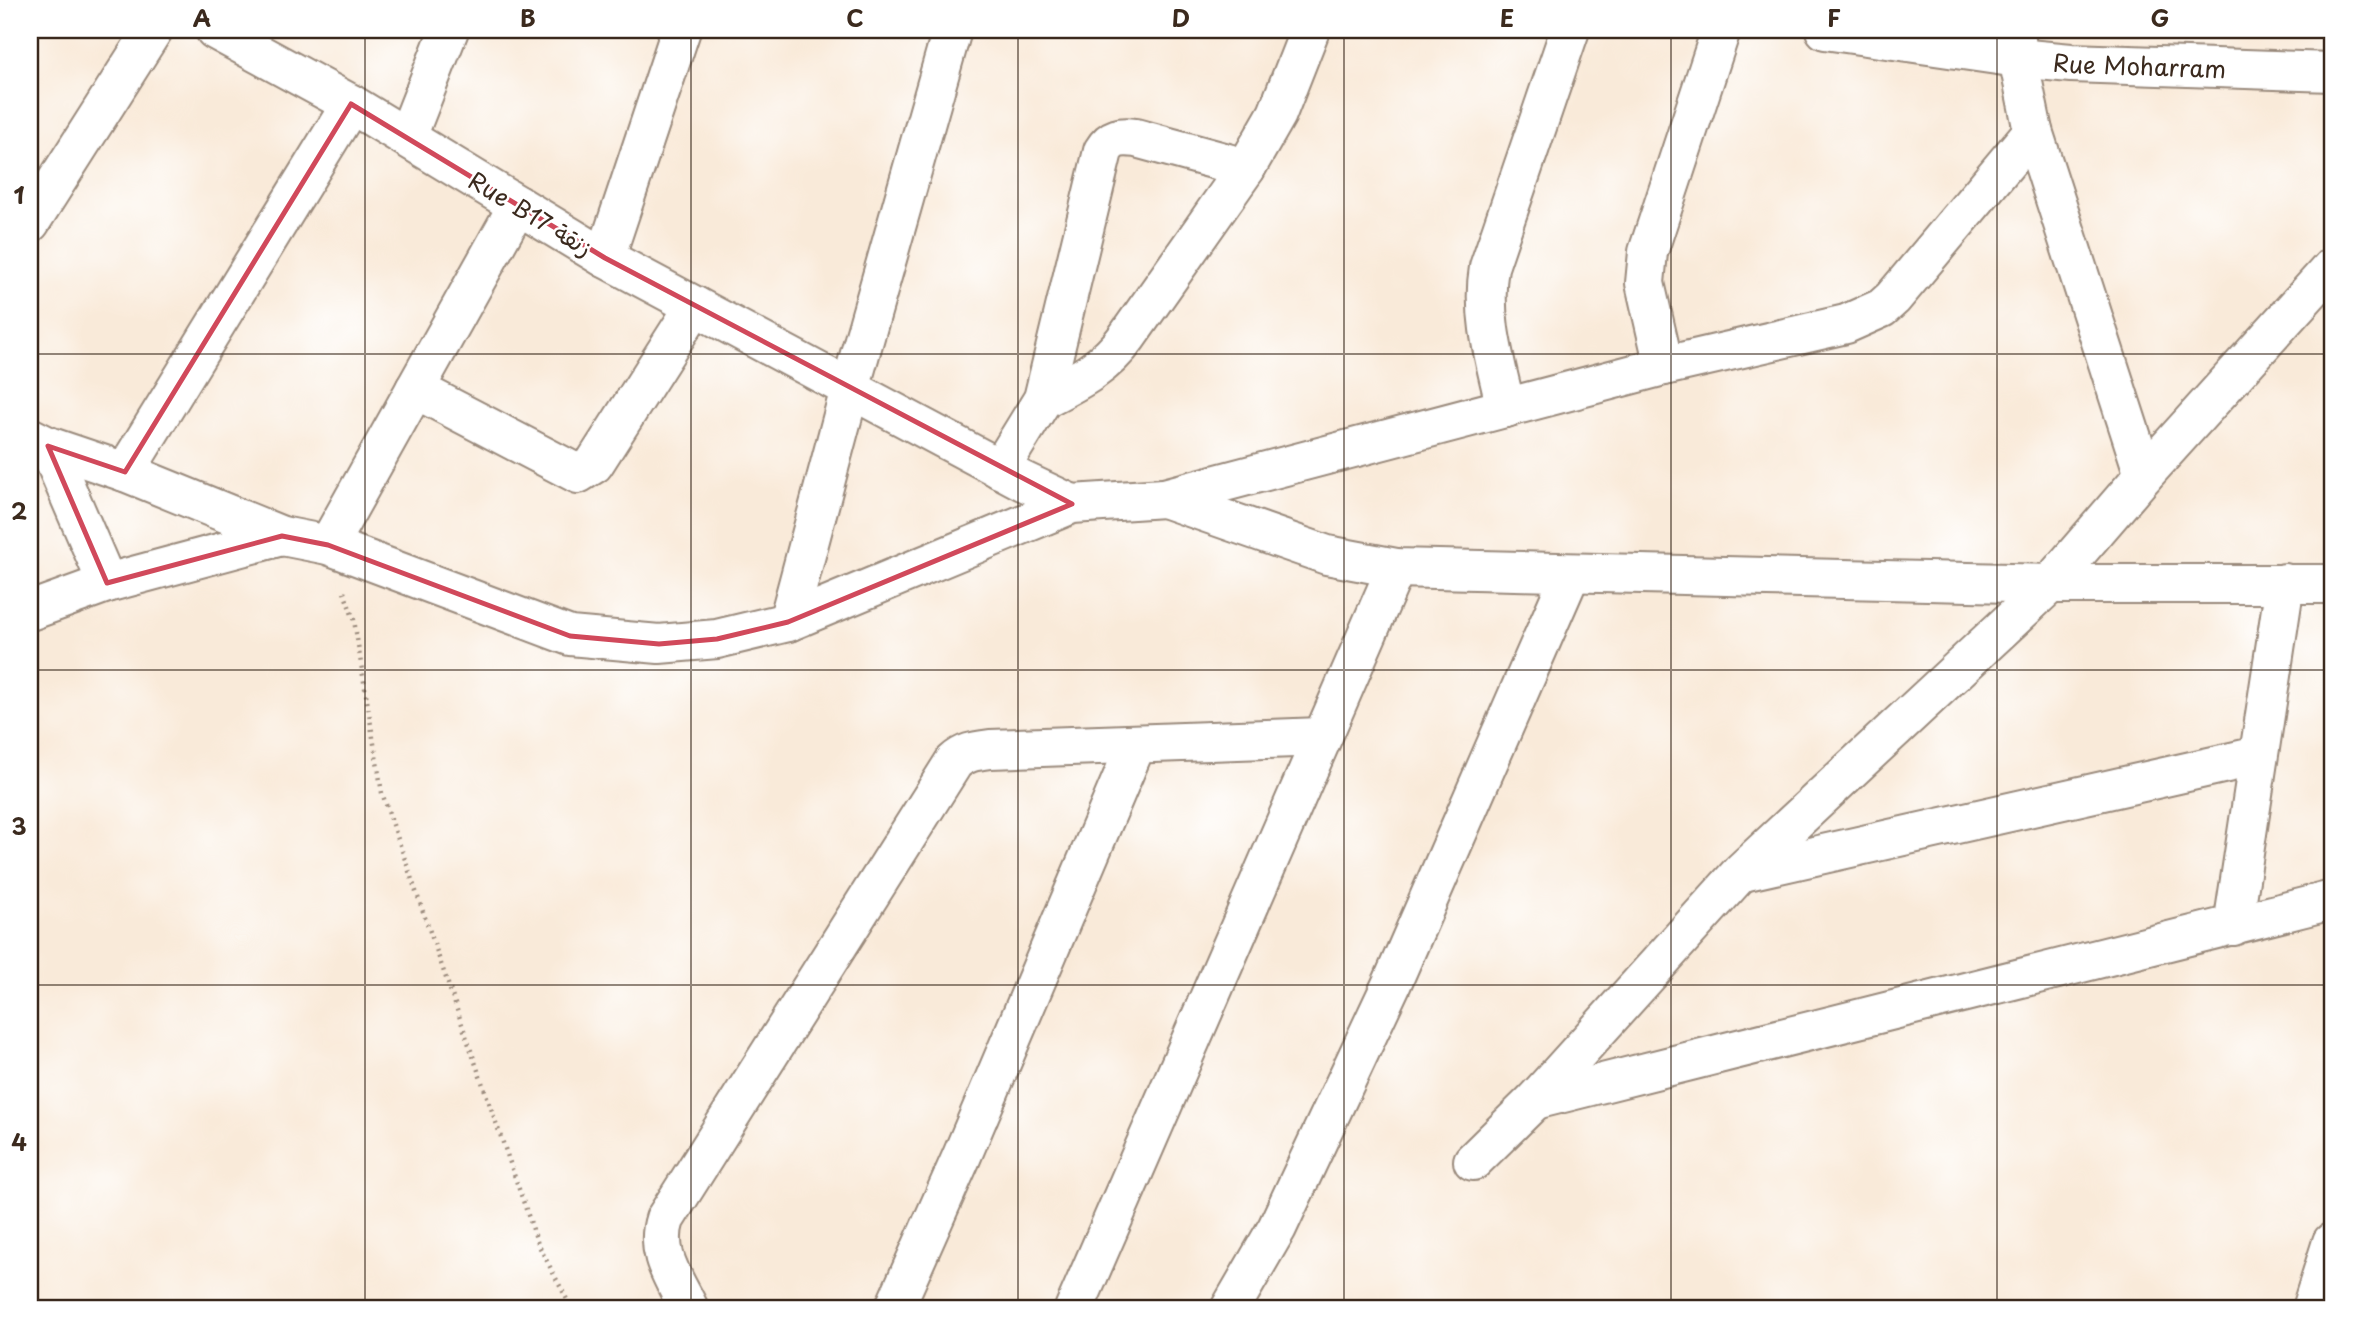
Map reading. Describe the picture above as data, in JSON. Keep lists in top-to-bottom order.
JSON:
{
  "streets": {
    "street": ["Rue Moharram", "Rue B17 زنقة"]
  },
  "grid": {
    "columns": [
      "A",
      "B",
      "C",
      "D",
      "E",
      "F",
      "G"
    ],
    "rows": [
      "1",
      "2",
      "3",
      "4"
    ]
  }
}
